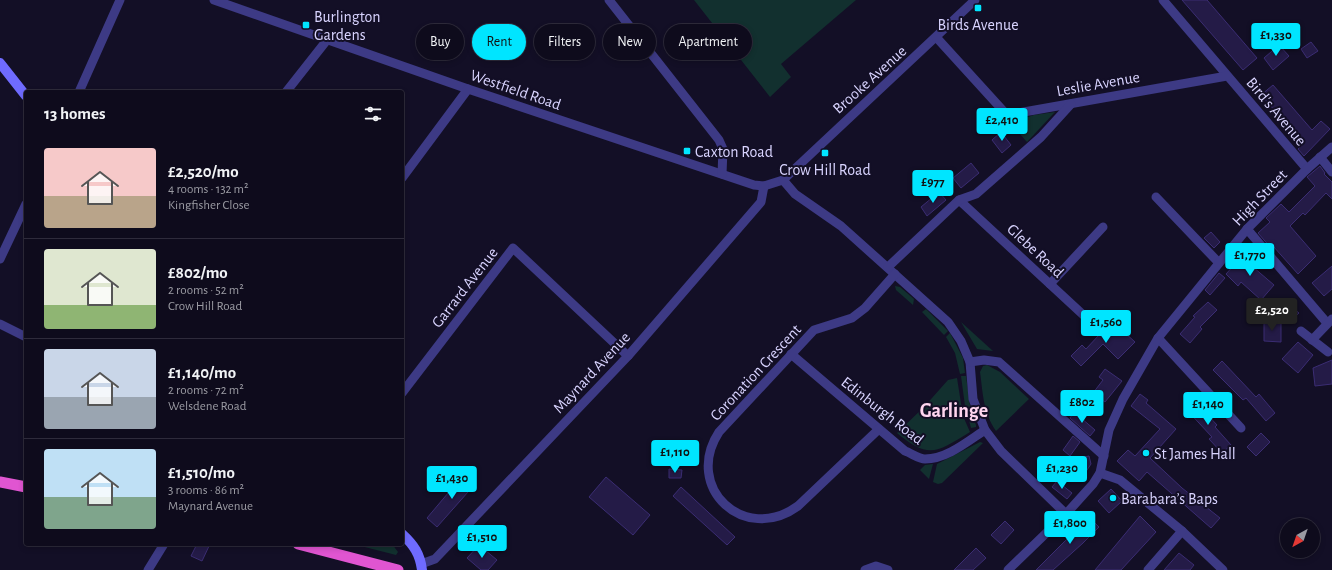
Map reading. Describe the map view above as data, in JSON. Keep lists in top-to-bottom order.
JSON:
{
  "streets": {
    "street": [
      "Brooke Avenue",
      "Leslie Avenue",
      "Westfield Road",
      "Bird's Avenue",
      "High Street",
      "Glebe Road",
      "Garrard Avenue",
      "Maynard Avenue",
      "Coronation Crescent",
      "Edinburgh Road"
    ]
  },
  "crossings": [
    ["Brooke Avenue", "Leslie Avenue"],
    ["Leslie Avenue", "Bird's Avenue"],
    ["Westfield Road", "Maynard Avenue"],
    ["Bird's Avenue", "High Street"],
    ["Garrard Avenue", "Maynard Avenue"],
    ["Coronation Crescent", "Edinburgh Road"]
  ],
  "districts": ["Garlinge"],
  "places": {
    "transit": [
      "Birds Avenue",
      "Burlington Gardens",
      "Caxton Road",
      "Crow Hill Road"
    ],
    "other": ["St James Hall", "Barabara’s Baps"]
  },
  "north": "bottom left",
  "page": {
    "price": [
      "£1,330",
      "£2,410",
      "£977",
      "£1,770",
      "£2,520",
      "£1,560",
      "£802",
      "£1,140",
      "£1,110",
      "£1,230",
      "£1,430",
      "£1,800",
      "£1,510"
    ],
    "chip": [
      "Buy",
      "Rent",
      "Filters",
      "New",
      "Apartment"
    ],
    "heading": "13 homes",
    "list": [
      {
        "name": "£2,520/mo",
        "note": "4 rooms · 132 m² · Kingfisher Close"
      },
      {
        "name": "£802/mo",
        "note": "2 rooms · 52 m² · Crow Hill Road"
      },
      {
        "name": "£1,140/mo",
        "note": "2 rooms · 72 m² · Welsdene Road"
      },
      {
        "name": "£1,510/mo",
        "note": "3 rooms · 86 m² · Maynard Avenue"
      }
    ]
  }
}
